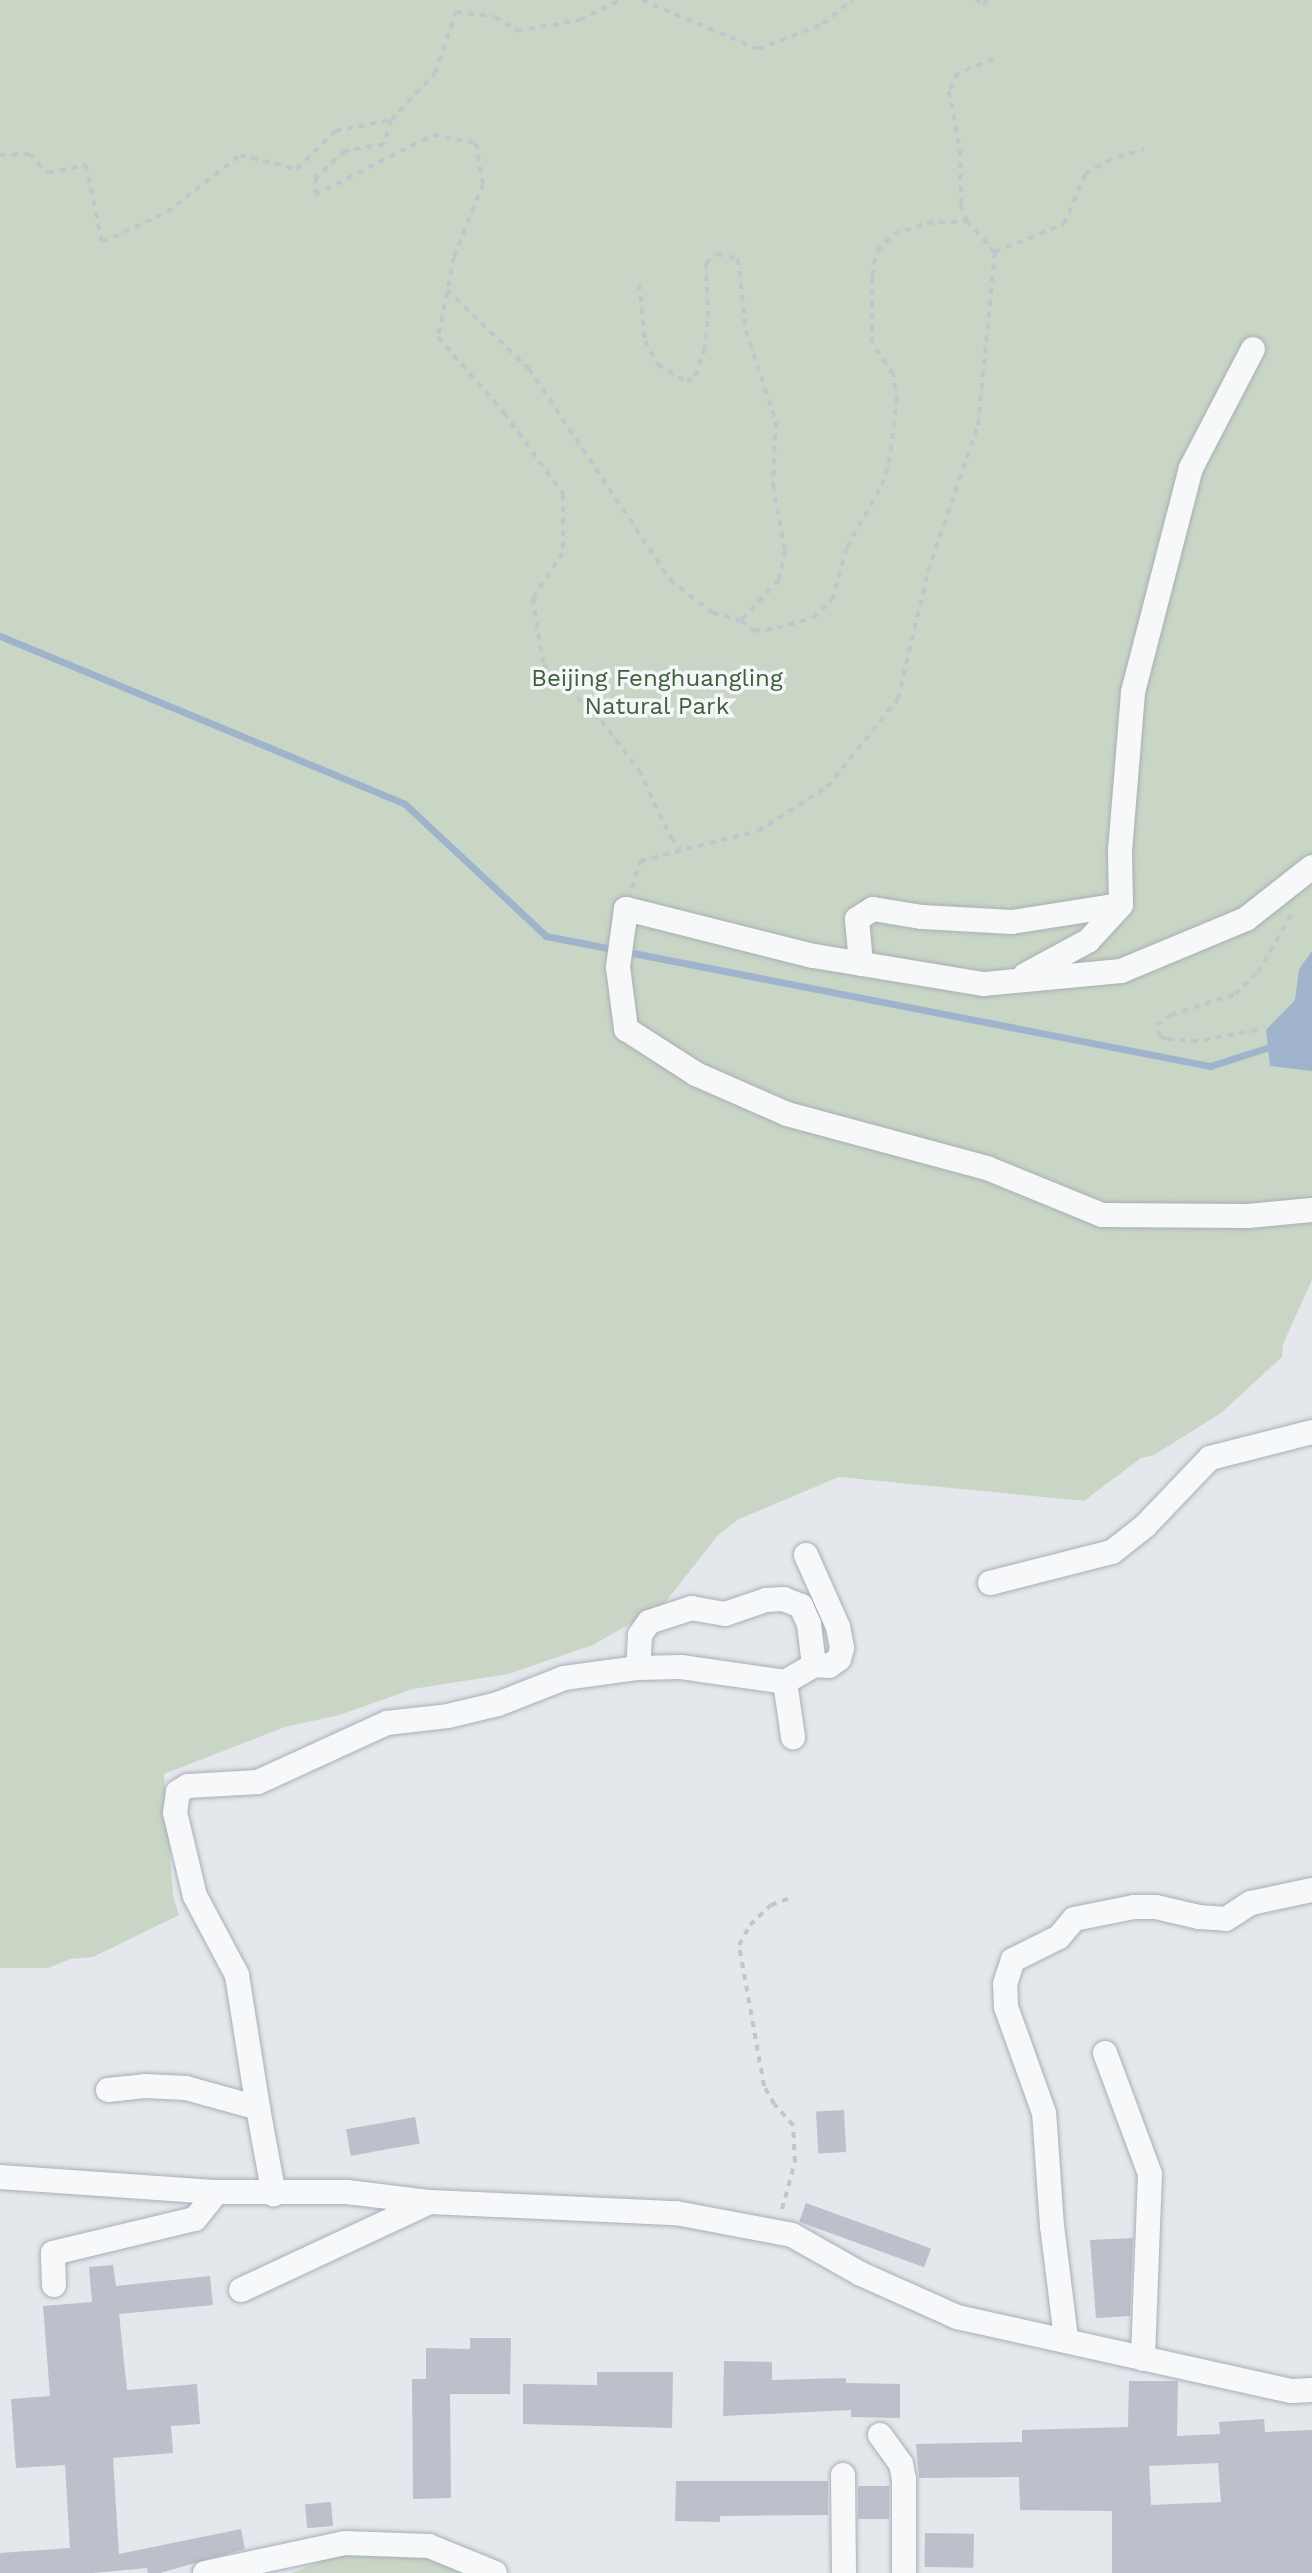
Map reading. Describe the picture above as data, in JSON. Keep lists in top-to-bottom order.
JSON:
{
  "parks": ["Beijing Fenghuangling Natural Park"]
}
